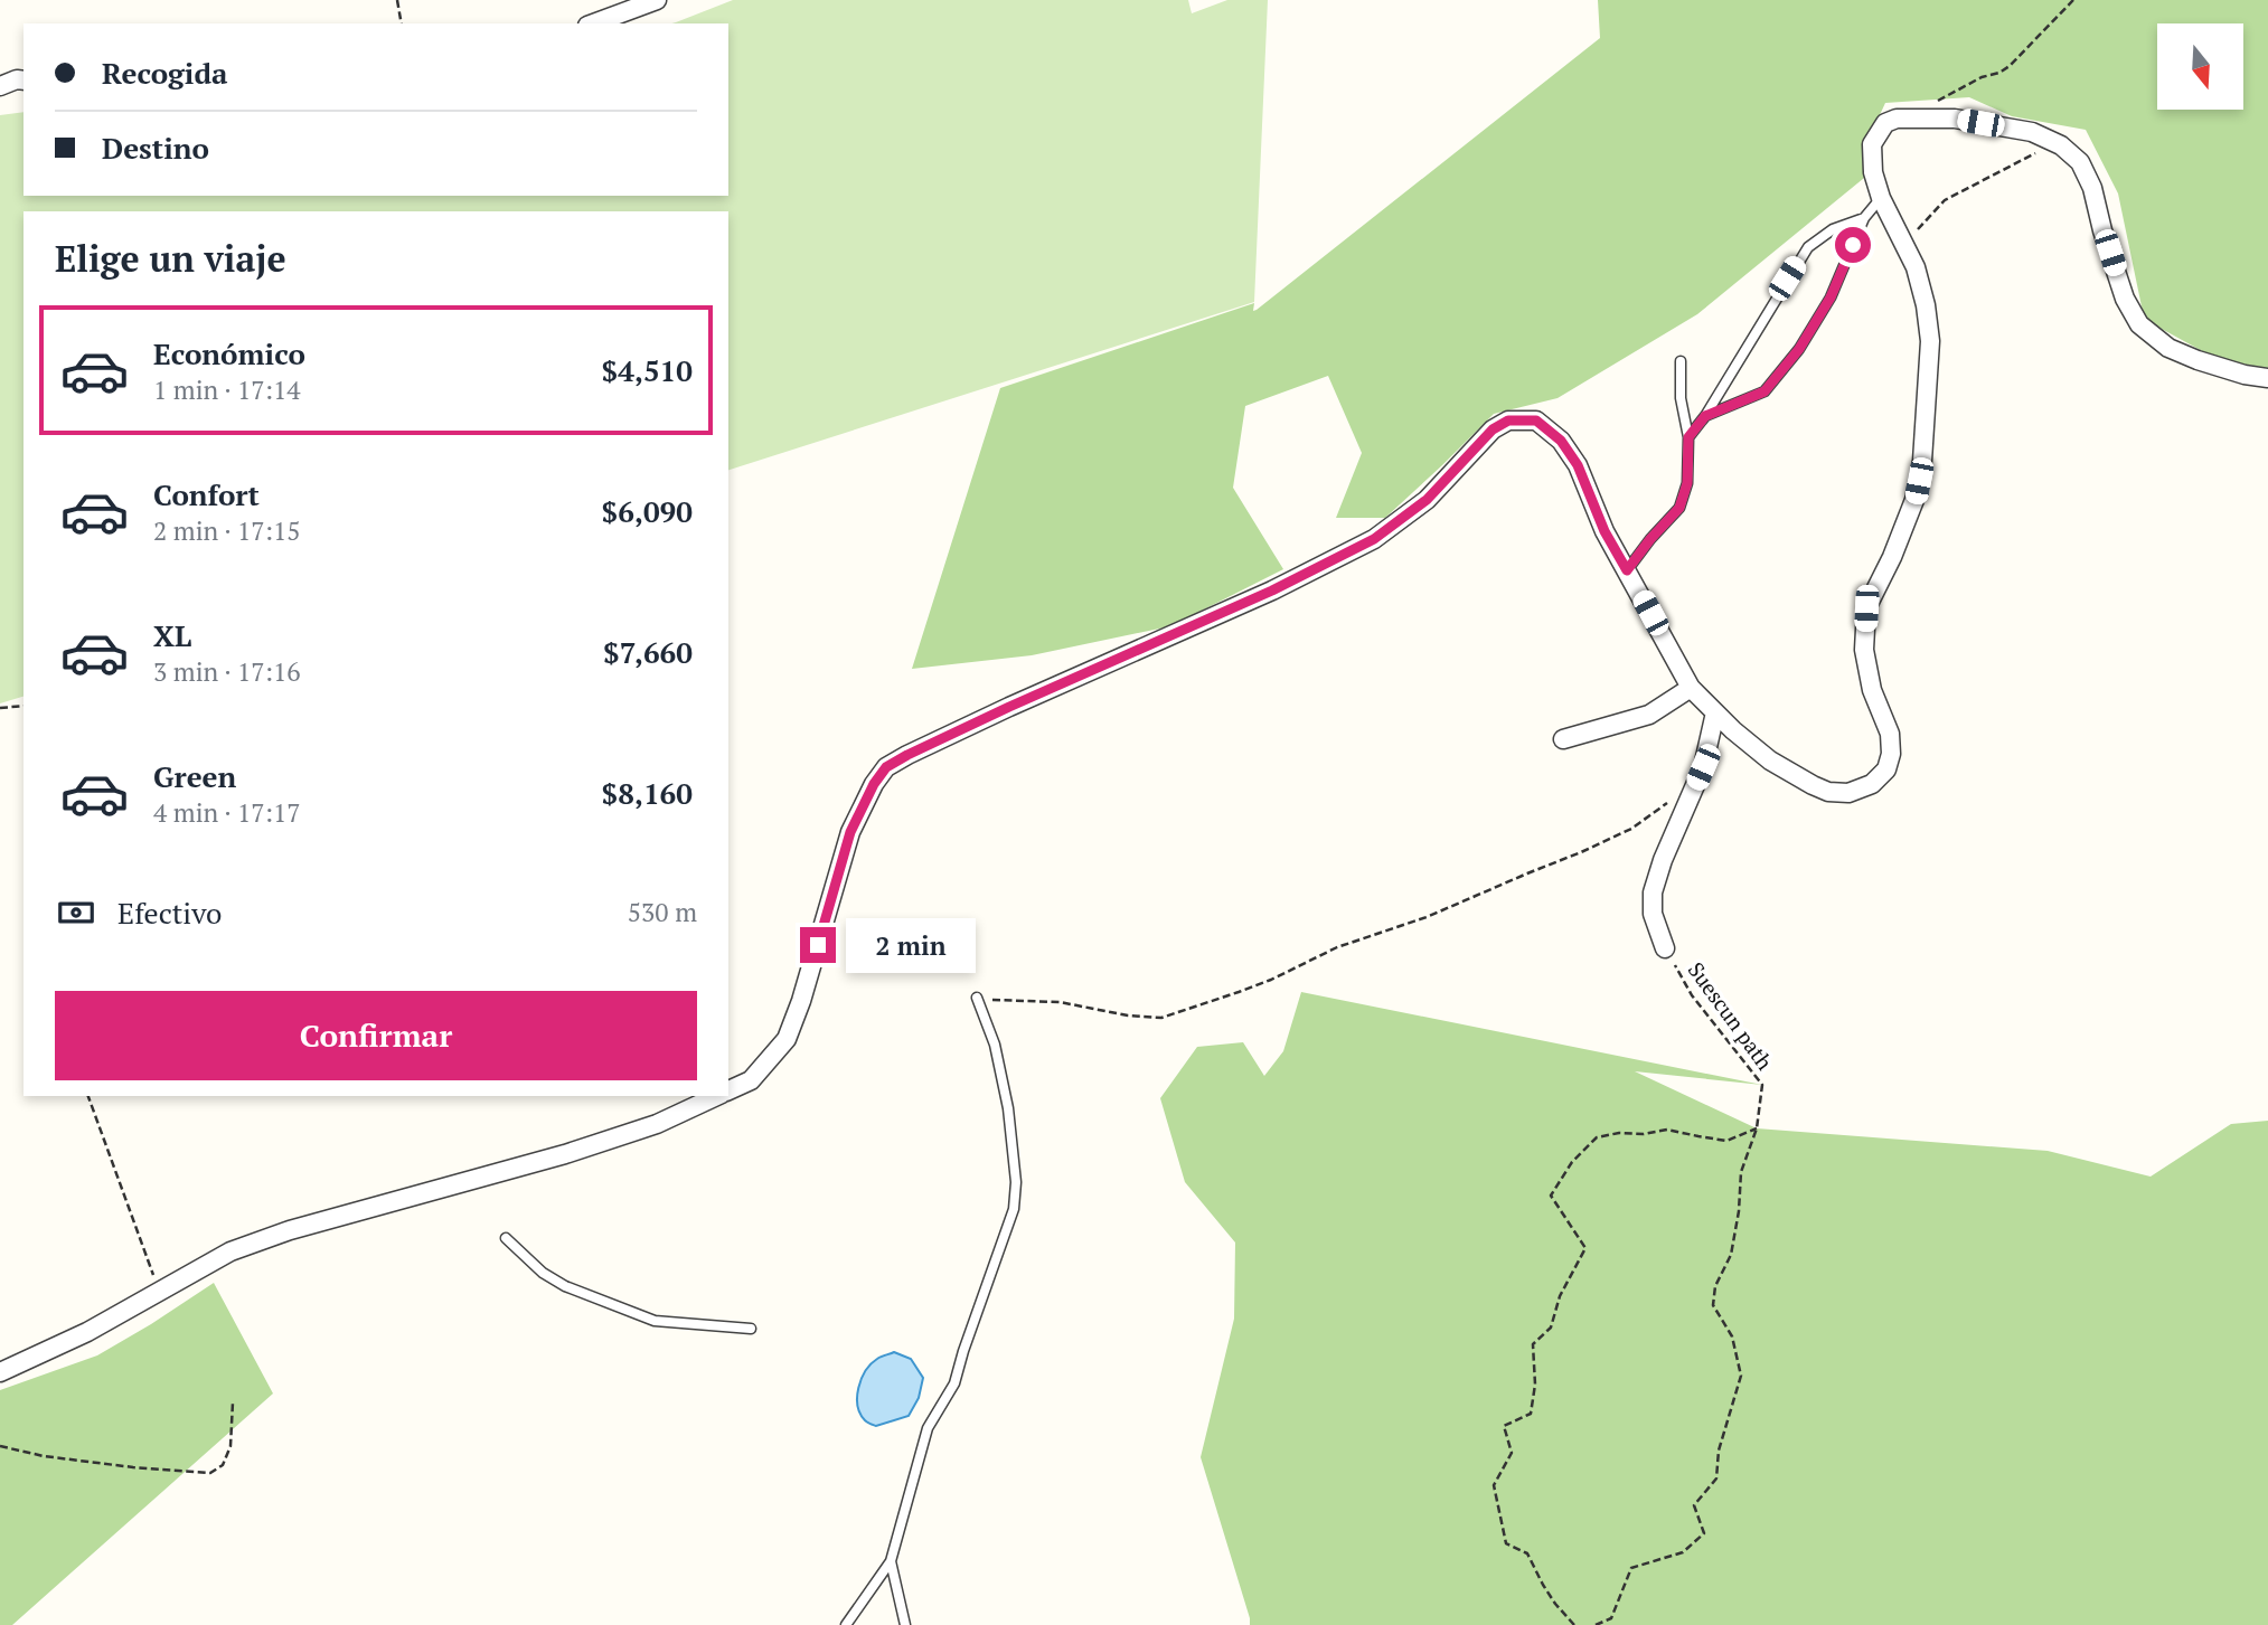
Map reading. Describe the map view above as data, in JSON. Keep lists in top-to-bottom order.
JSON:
{
  "streets": {
    "path": ["Suescun path"]
  },
  "north": "bottom",
  "page": {
    "banner": ["Recogida", "Destino"],
    "heading": "Elige un viaje",
    "list": [
      {
        "name": "Económico",
        "note": "1 min · 17:14",
        "value": "$4,510"
      },
      {
        "name": "Confort",
        "note": "2 min · 17:15",
        "value": "$6,090"
      },
      {
        "name": "XL",
        "note": "3 min · 17:16",
        "value": "$7,660"
      },
      {
        "name": "Green",
        "note": "4 min · 17:17",
        "value": "$8,160"
      }
    ],
    "pay": ["Efectivo", "530 m"],
    "bubble": "2 min",
    "buttons": "Confirmar"
  }
}
